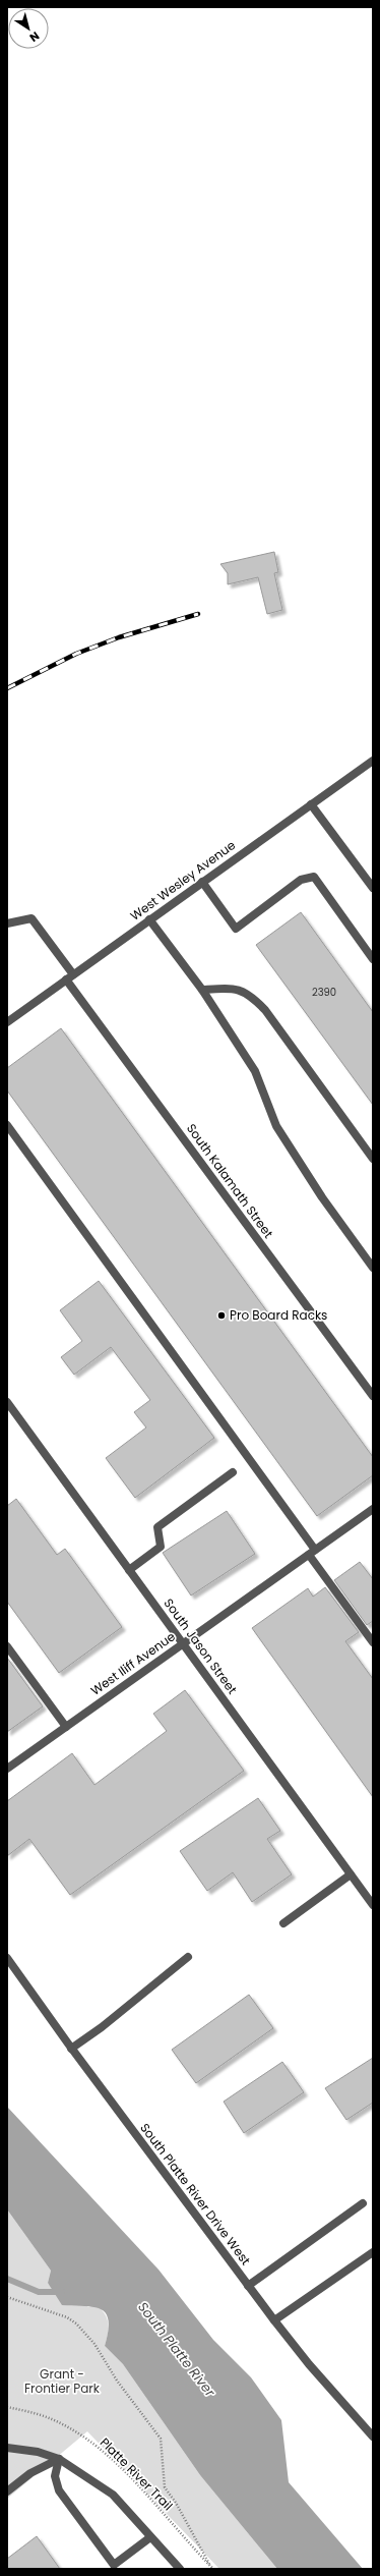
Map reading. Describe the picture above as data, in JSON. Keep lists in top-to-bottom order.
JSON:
{
  "streets": {
    "street": [
      "West Wesley Avenue",
      "South Kalamath Street",
      "South Jason Street",
      "West Iliff Avenue",
      "South Platte River Drive West"
    ],
    "path": ["Platte River Trail"]
  },
  "crossings": [
    ["West Wesley Avenue", "South Kalamath Street"],
    ["South Jason Street", "West Iliff Avenue"]
  ],
  "water": ["South Platte River"],
  "parks": ["Grant - Frontier Park"],
  "places": ["Pro Board Racks"],
  "house_numbers": ["2390"],
  "north": "bottom right"
}
